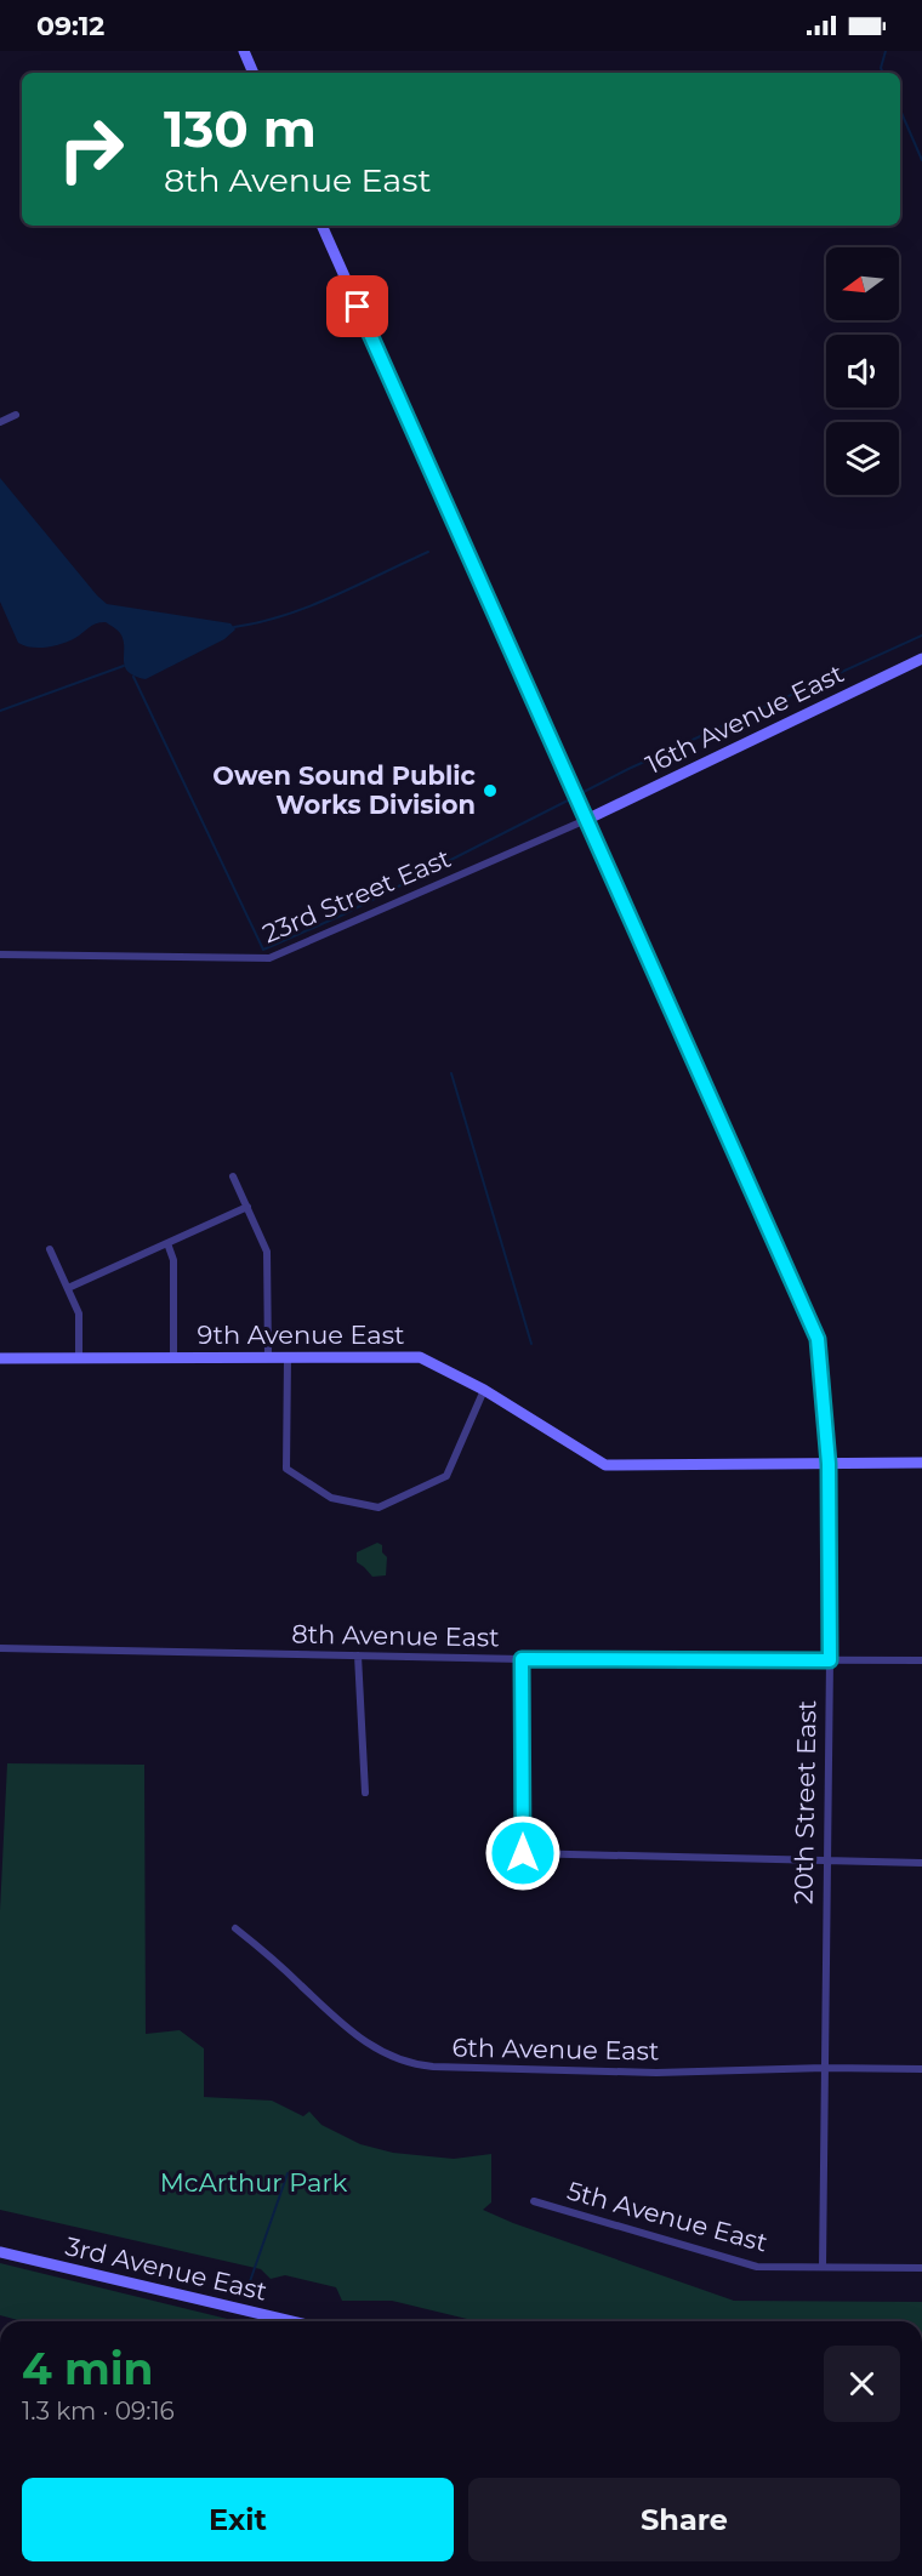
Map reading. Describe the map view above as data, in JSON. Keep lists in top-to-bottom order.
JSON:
{
  "streets": {
    "street": [
      "16th Avenue East",
      "23rd Street East",
      "9th Avenue East",
      "8th Avenue East",
      "20th Street East",
      "6th Avenue East",
      "5th Avenue East",
      "3rd Avenue East"
    ]
  },
  "crossings": [
    ["16th Avenue East", "23rd Street East"],
    ["16th Avenue East", "20th Street East"],
    ["23rd Street East", "20th Street East"],
    ["9th Avenue East", "20th Street East"],
    ["8th Avenue East", "20th Street East"],
    ["20th Street East", "6th Avenue East"],
    ["20th Street East", "5th Avenue East"]
  ],
  "parks": ["McArthur Park"],
  "places": ["Owen Sound Public Works Division"],
  "north": "left",
  "page": {
    "status": "09:12",
    "turn": ["130 m", "8th Avenue East"],
    "heading": ["4 min", "1.3 km · 09:16"],
    "buttons": ["Exit", "Share"]
  }
}
